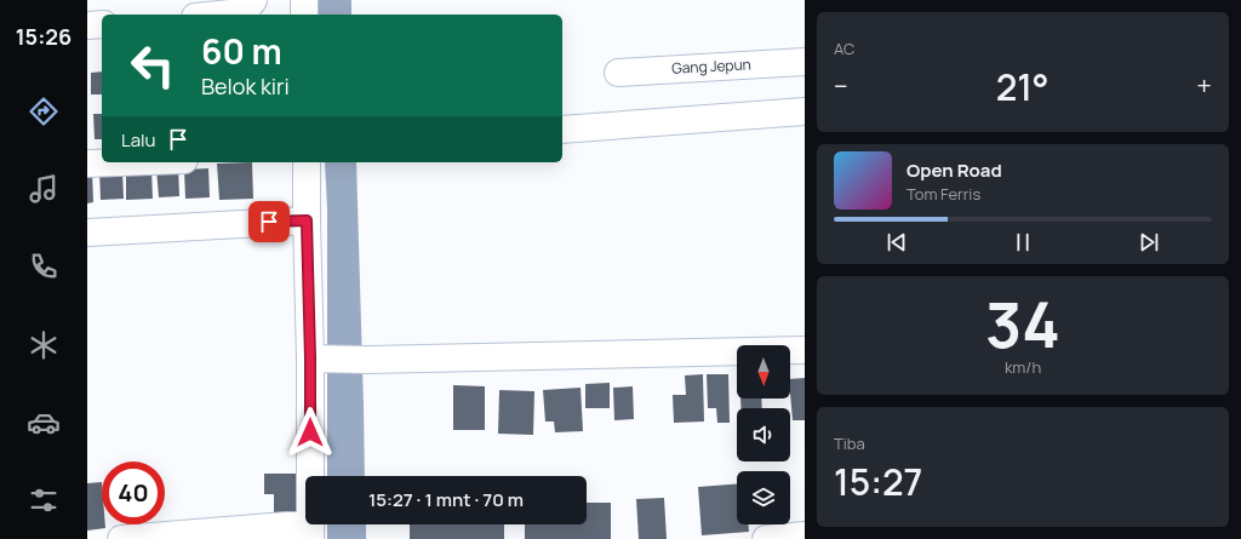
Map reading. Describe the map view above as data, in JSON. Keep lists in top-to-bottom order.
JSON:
{
  "streets": {
    "street": ["Gang Jepun"]
  },
  "north": "bottom",
  "page": {
    "tabs": "15:26",
    "tile": [
      "AC",
      ["34", "km/h"],
      ["Tiba", "15:27"]
    ],
    "turn": ["60 m", "Belok kiri"],
    "heat": ["−", "21°", "+"],
    "then": "Lalu",
    "song": ["Open Road", "Tom Ferris"],
    "limit": "40",
    "trip": "15:27 · 1 mnt · 70 m"
  }
}
